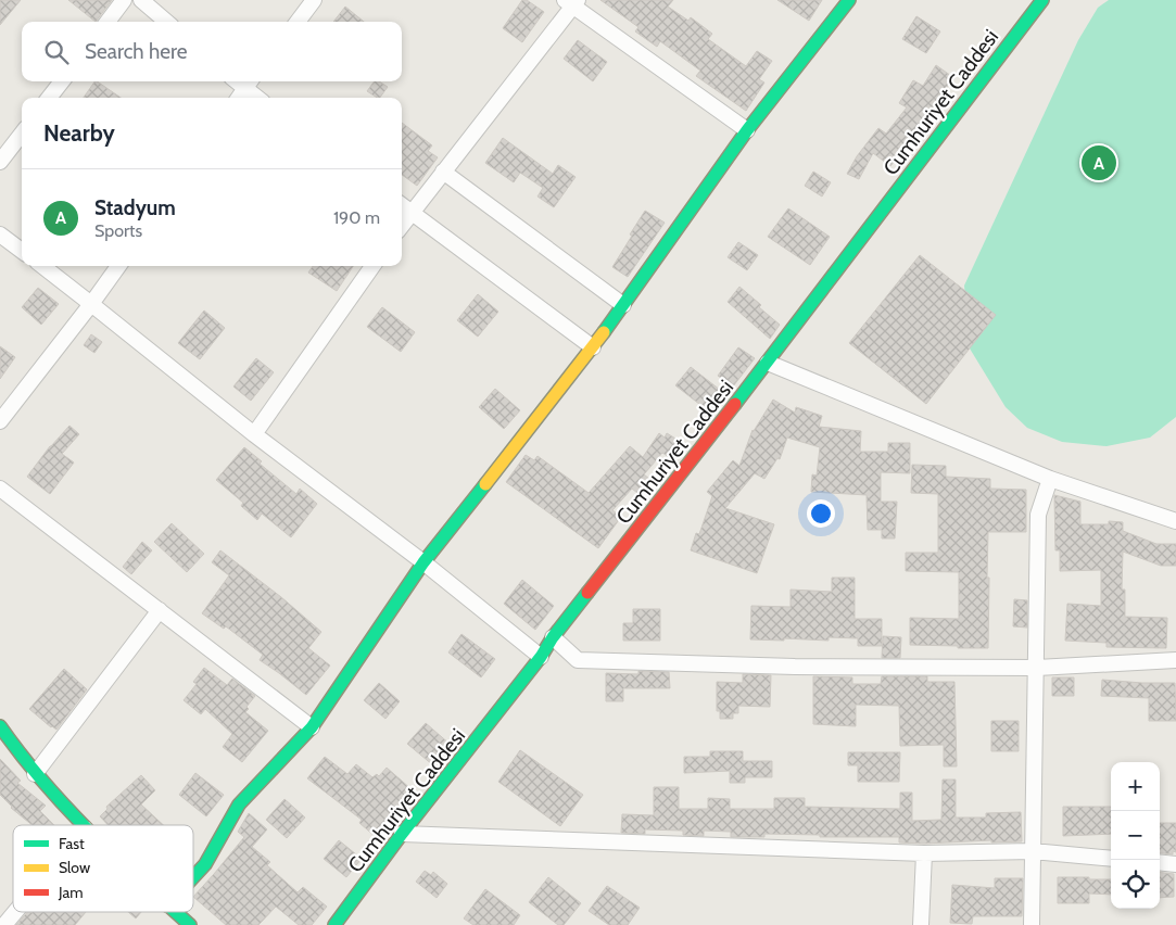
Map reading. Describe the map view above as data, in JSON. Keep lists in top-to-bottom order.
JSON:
{
  "streets": {
    "main road": ["Cumhuriyet Caddesi"]
  },
  "legend": ["Fast", "Slow", "Jam"],
  "page": {
    "search": "Search here",
    "heading": "Nearby",
    "pins": "A",
    "list": [
      {
        "mark": "A",
        "name": "Stadyum",
        "note": "Sports",
        "value": "190 m"
      }
    ],
    "map_buttons": ["+", "−"]
  }
}
